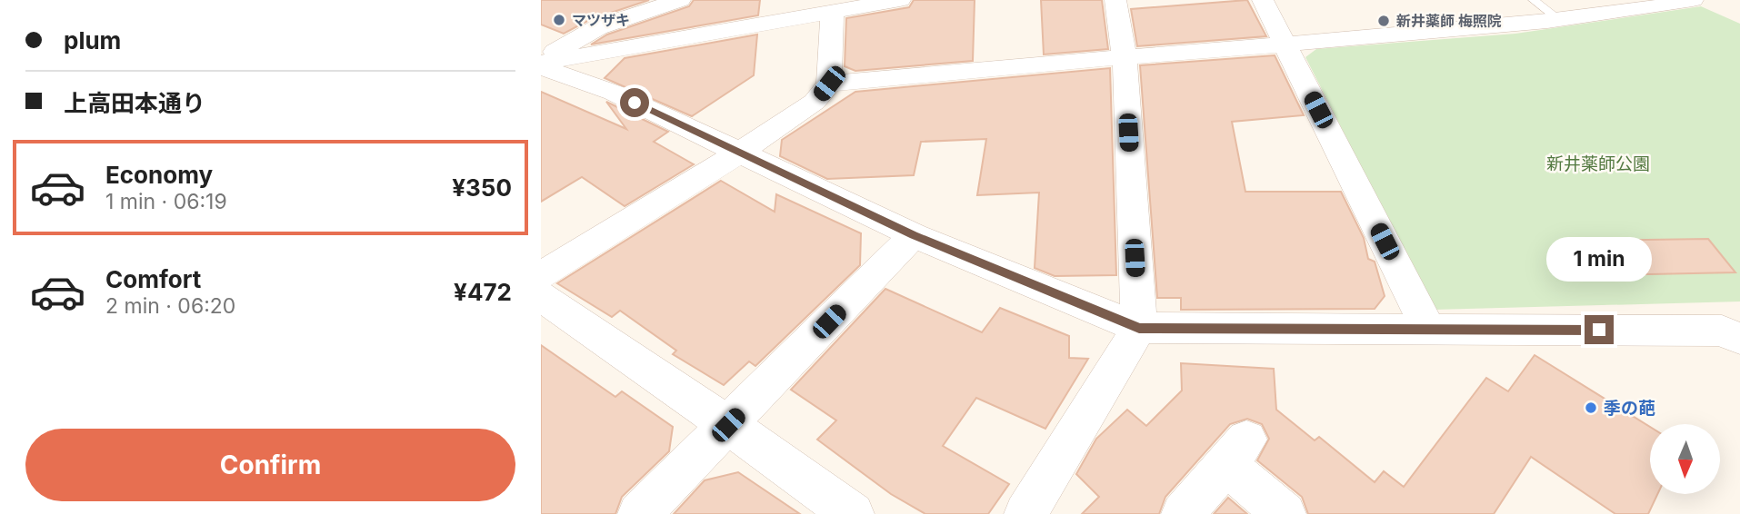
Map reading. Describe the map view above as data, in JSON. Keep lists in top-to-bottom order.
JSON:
{
  "parks": ["新井薬師公園"],
  "places": ["マツザキ", "新井薬師 梅照院", "季の葩"],
  "north": "bottom",
  "page": {
    "banner": ["plum", "上高田本通り"],
    "list": [
      {
        "name": "Economy",
        "note": "1 min · 06:19",
        "value": "¥350"
      },
      {
        "name": "Comfort",
        "note": "2 min · 06:20",
        "value": "¥472"
      }
    ],
    "bubble": "1 min",
    "buttons": "Confirm"
  }
}
